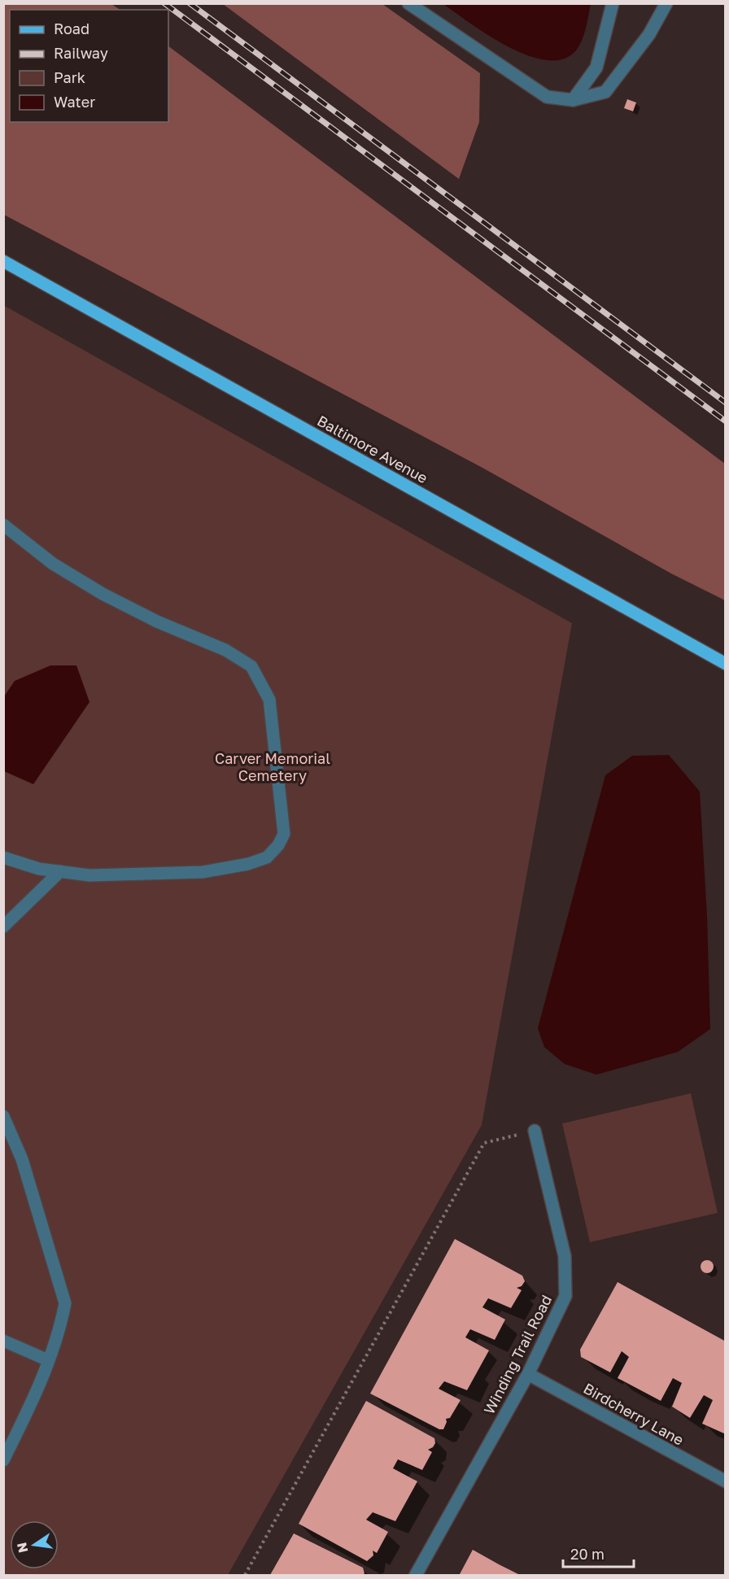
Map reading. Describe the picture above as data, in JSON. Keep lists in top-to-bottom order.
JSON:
{
  "streets": {
    "main road": ["Baltimore Avenue"],
    "street": ["Winding Trail Road", "Birdcherry Lane"]
  },
  "crossings": [
    ["Winding Trail Road", "Birdcherry Lane"]
  ],
  "parks": ["Carver Memorial Cemetery"],
  "legend": [
    "Road",
    "Railway",
    "Park",
    "Water"
  ],
  "scale_bar": "20 m",
  "north": "left"
}
